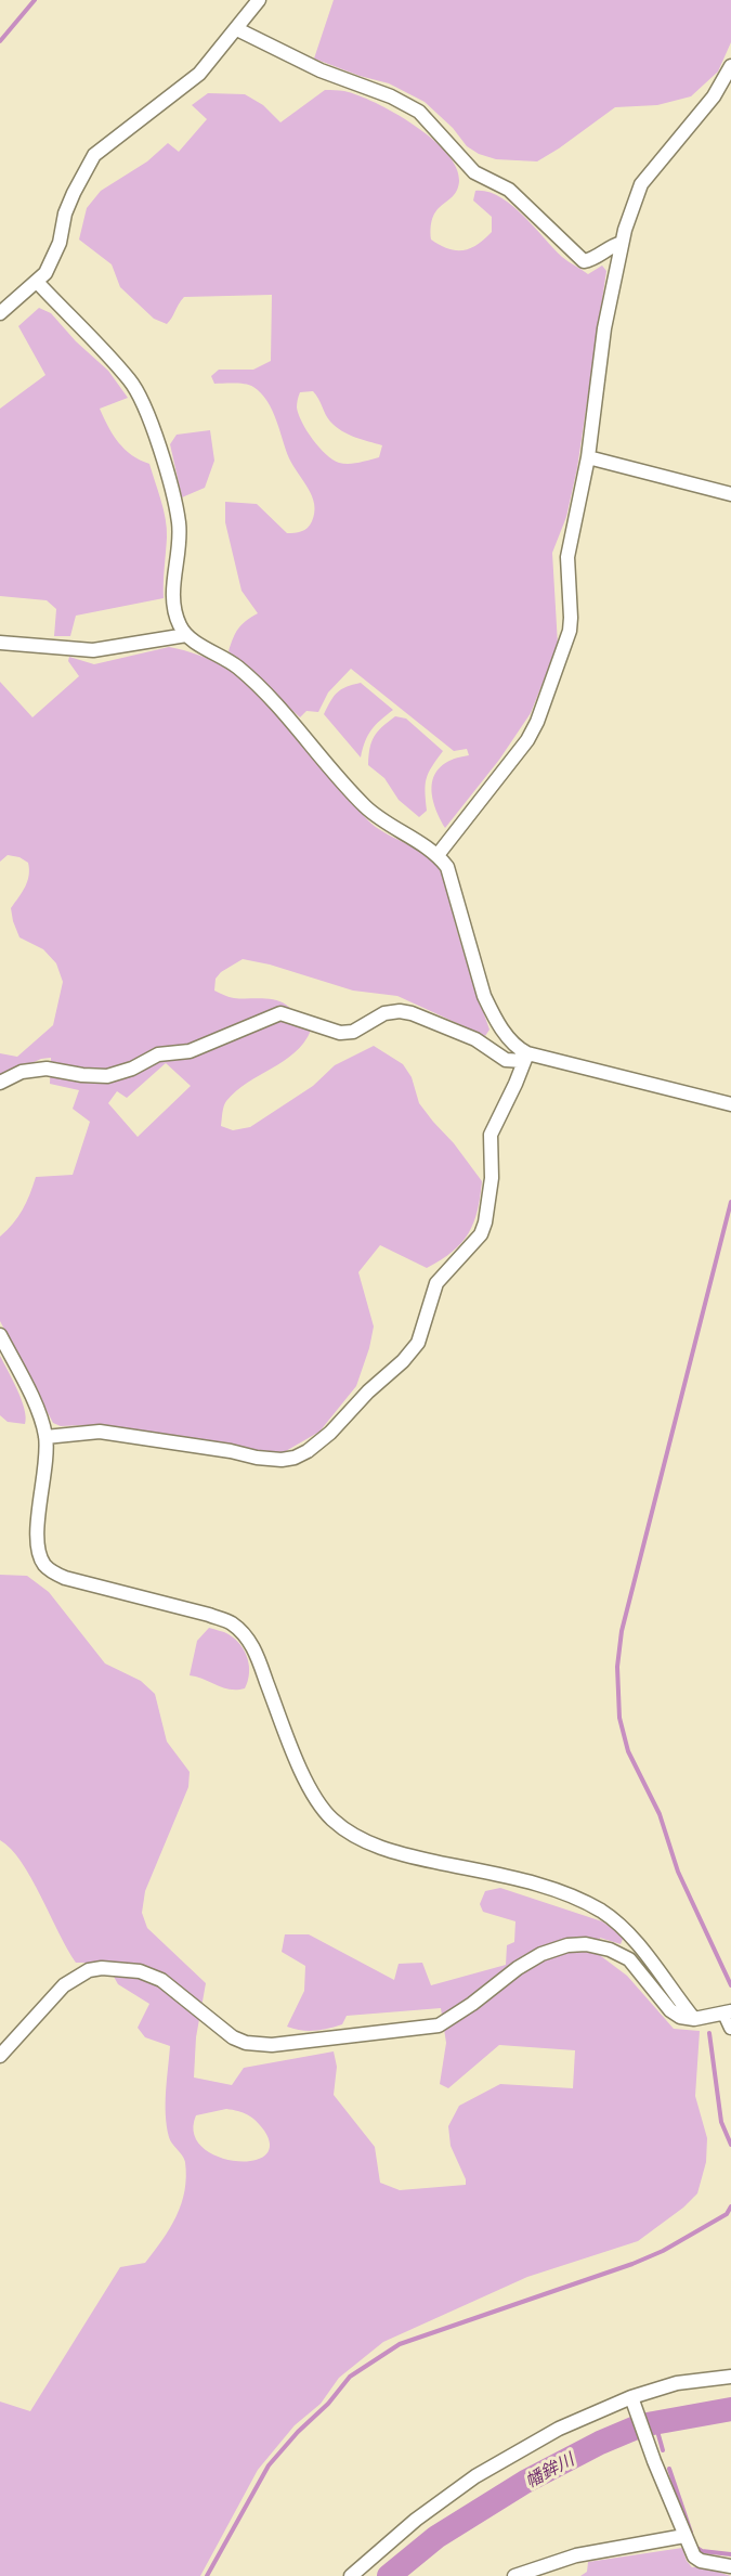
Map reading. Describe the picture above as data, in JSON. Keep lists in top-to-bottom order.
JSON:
{
  "water": ["幡鉾川"]
}
